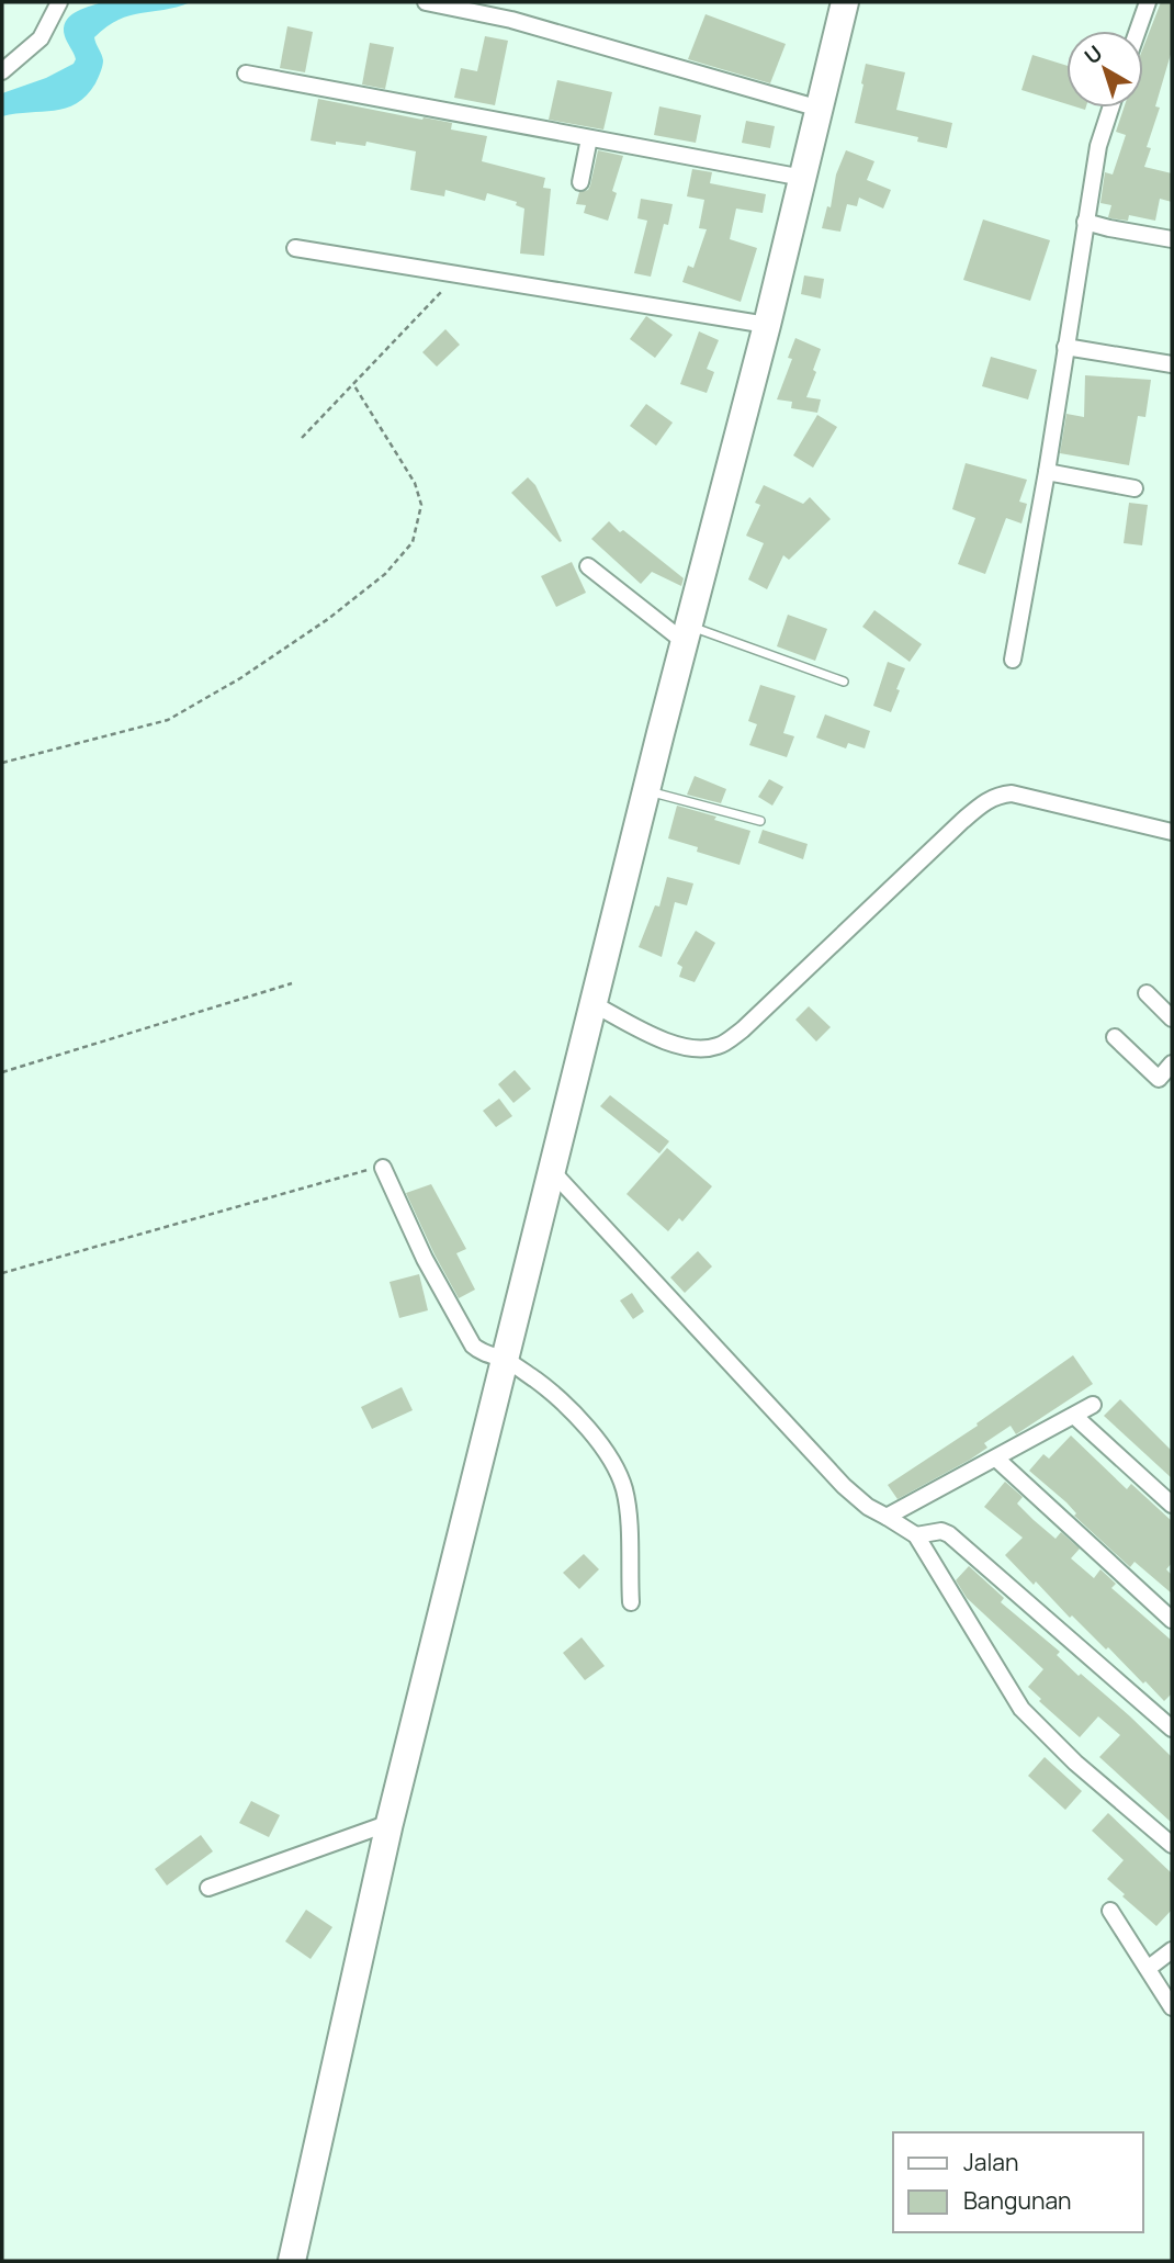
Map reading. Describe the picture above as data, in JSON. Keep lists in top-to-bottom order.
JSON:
{
  "legend": ["Jalan", "Bangunan"],
  "north": "top left"
}
